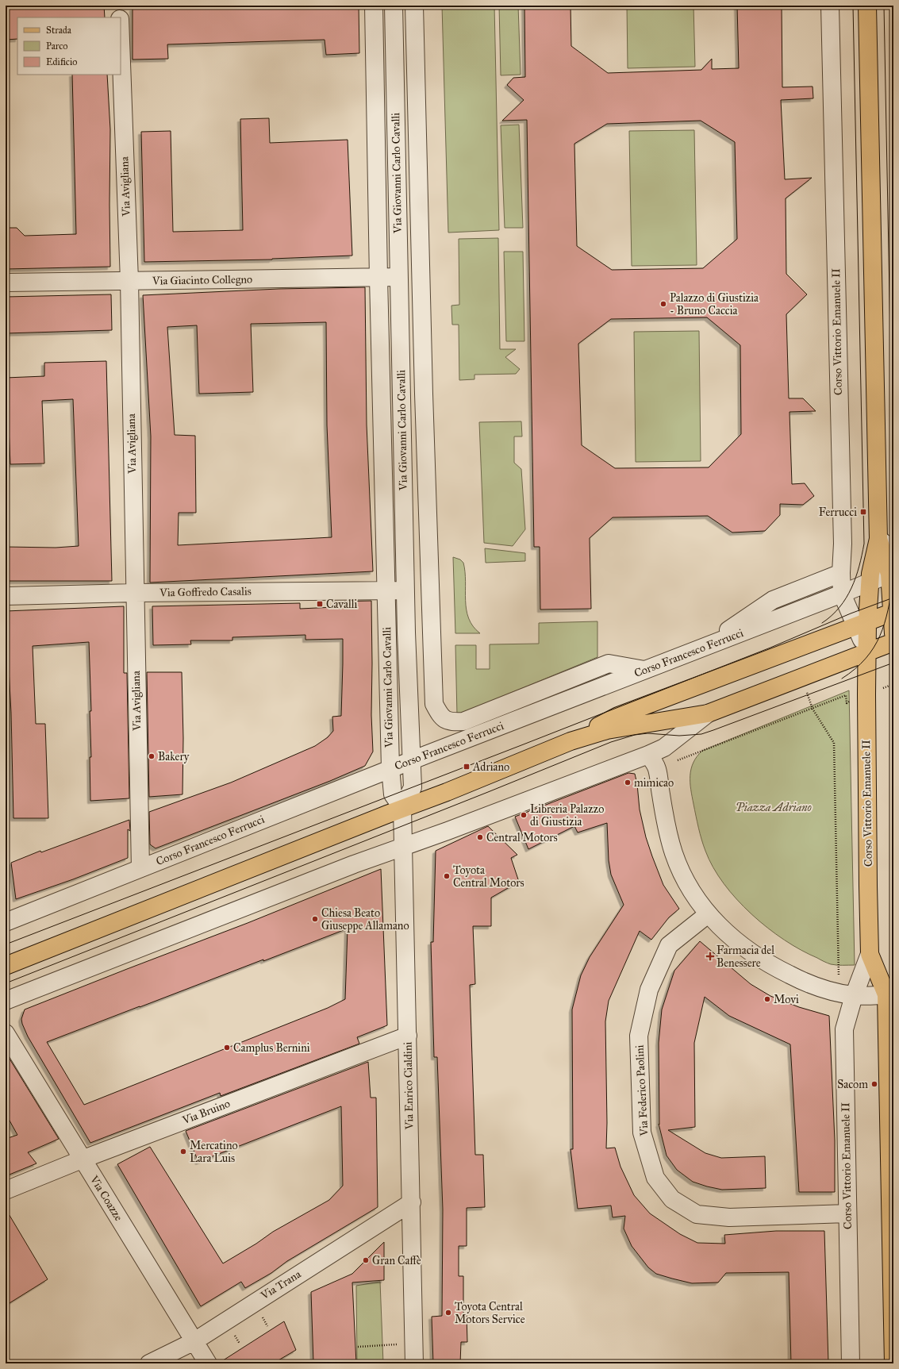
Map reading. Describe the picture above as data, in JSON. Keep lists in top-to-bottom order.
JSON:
{
  "streets": {
    "main road": ["Corso Vittorio Emanuele II"],
    "street": [
      "Via Giovanni Carlo Cavalli",
      "Via Avigliana",
      "Via Giacinto Collegno",
      "Via Goffredo Casalis",
      "Corso Francesco Ferrucci",
      "Via Enrico Cialdini",
      "Via Federico Paolini",
      "Via Bruino",
      "Via Coazze",
      "Via Trana"
    ]
  },
  "crossings": [
    ["Via Giovanni Carlo Cavalli", "Via Giacinto Collegno"],
    ["Via Giovanni Carlo Cavalli", "Via Goffredo Casalis"],
    ["Via Giovanni Carlo Cavalli", "Corso Francesco Ferrucci"],
    ["Via Giovanni Carlo Cavalli", "Via Enrico Cialdini"],
    ["Via Avigliana", "Via Giacinto Collegno"],
    ["Via Avigliana", "Via Goffredo Casalis"],
    ["Via Avigliana", "Corso Francesco Ferrucci"],
    ["Corso Vittorio Emanuele II", "Corso Francesco Ferrucci"],
    ["Corso Vittorio Emanuele II", "Via Federico Paolini"],
    ["Via Enrico Cialdini", "Via Bruino"],
    ["Via Enrico Cialdini", "Via Trana"],
    ["Via Bruino", "Via Coazze"],
    ["Via Coazze", "Via Trana"]
  ],
  "parks": ["Piazza Adriano"],
  "places": {
    "other": [
      "Palazzo di Giustizia - Bruno Caccia",
      "Bakery",
      "mimicao",
      "Libreria Palazzo di Giustizia",
      "Central Motors",
      "Toyota Central Motors",
      "Chiesa Beato Giuseppe Allamano",
      "Movi",
      "Camplus Bernini",
      "Sacom",
      "Mercatino Lara Luis",
      "Gran Caffè",
      "Toyota Central Motors Service"
    ],
    "transit": ["Ferrucci", "Cavalli", "Adriano"],
    "health": ["Farmacia del Benessere"]
  },
  "legend": ["Strada", "Parco", "Edificio"]
}
